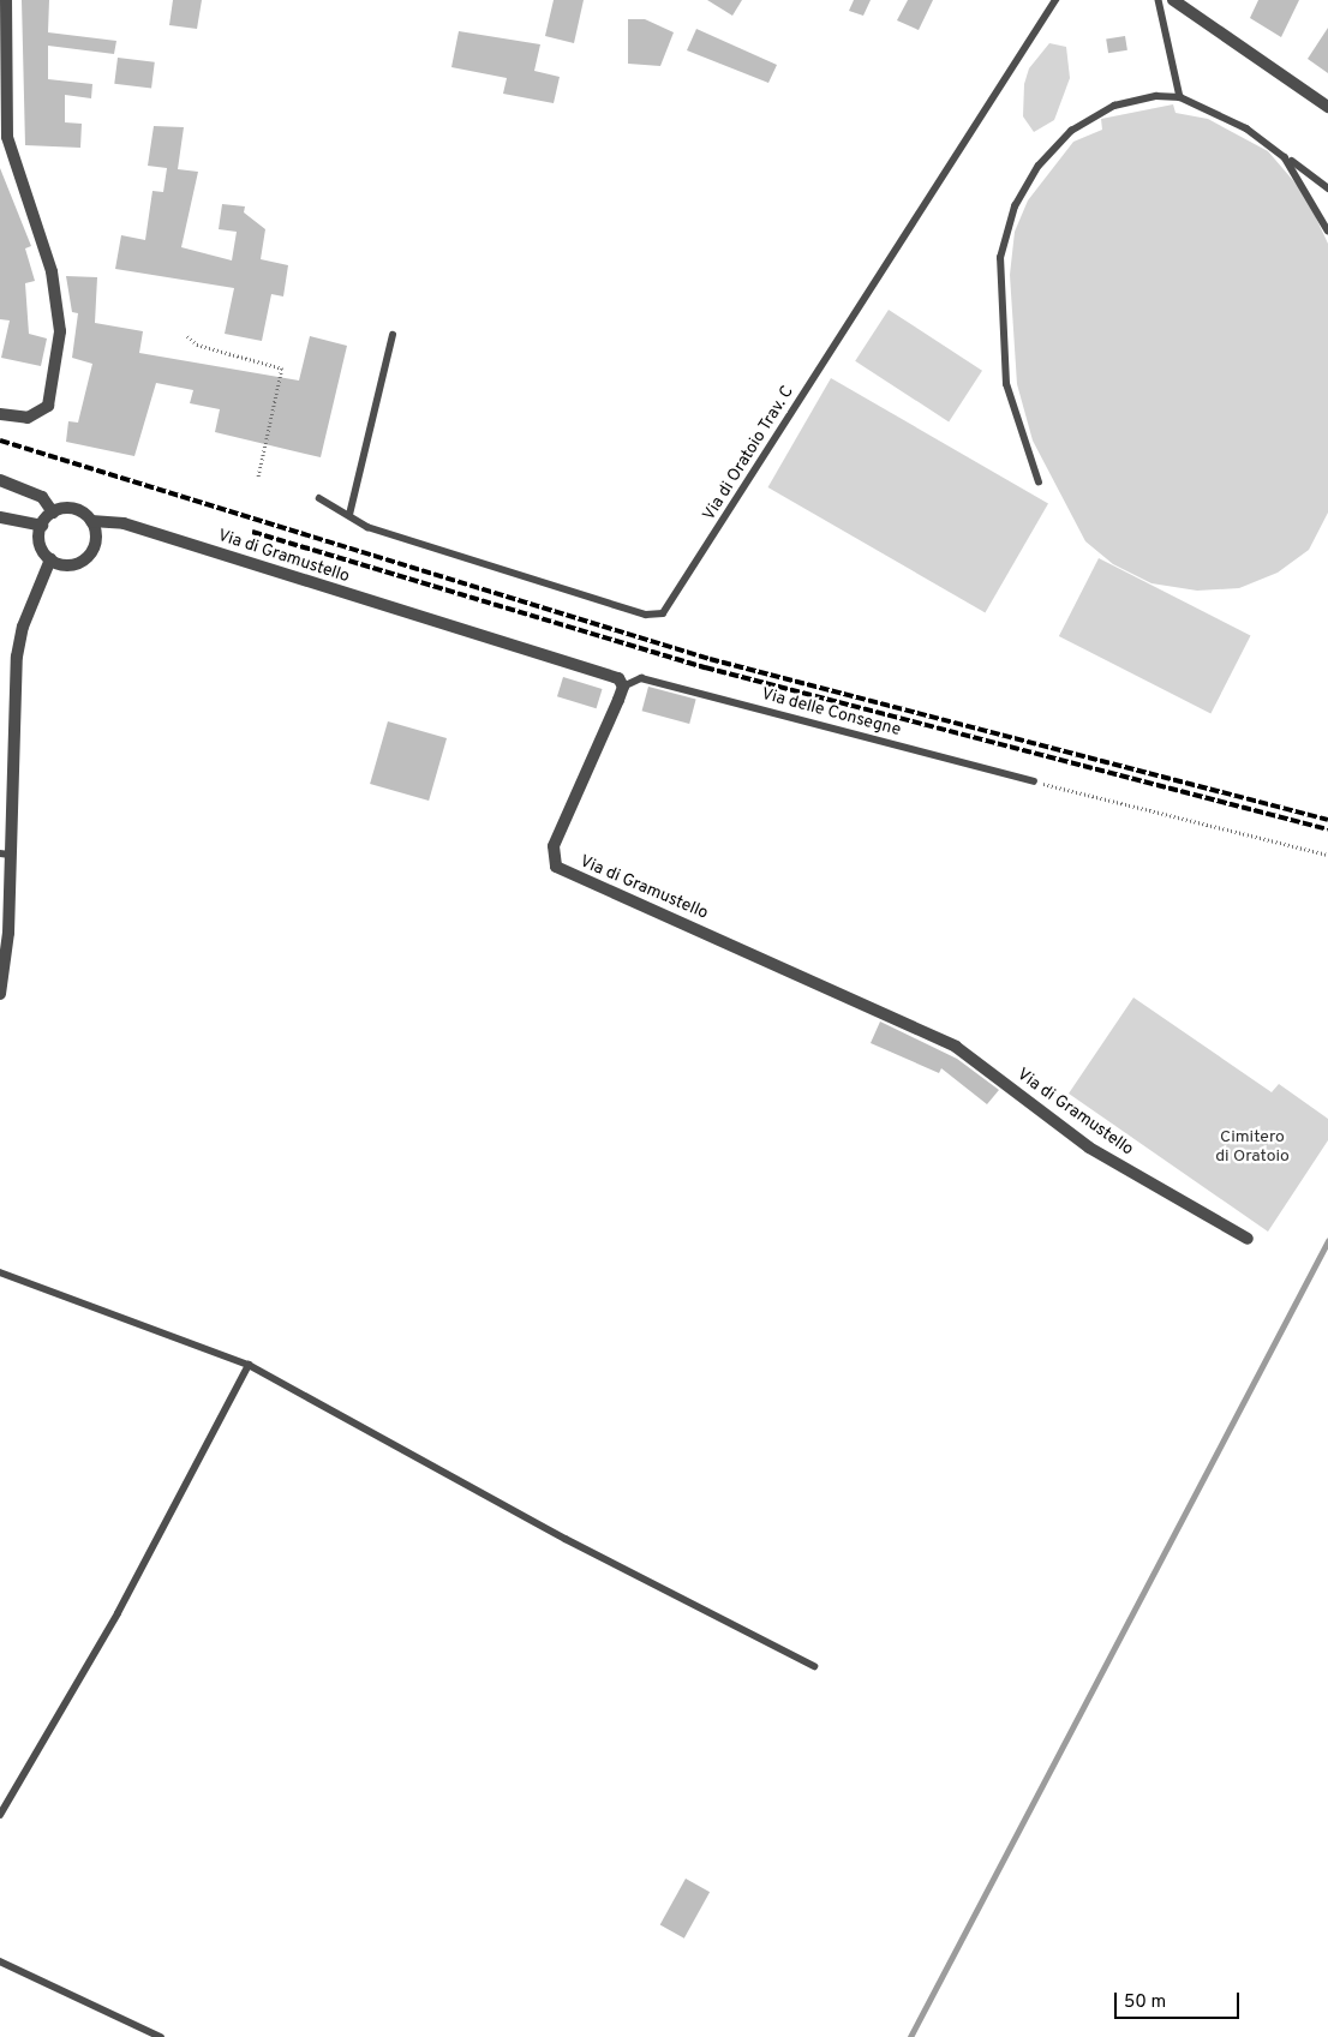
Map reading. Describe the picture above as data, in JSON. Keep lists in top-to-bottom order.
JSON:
{
  "streets": {
    "street": ["Via di Gramustello"],
    "lane": ["Via di Oratoio Trav. C", "Via delle Consegne"]
  },
  "crossings": [
    ["Via di Gramustello", "Via delle Consegne"]
  ],
  "parks": ["Cimitero di Oratoio"],
  "scale_bar": "50 m"
}
